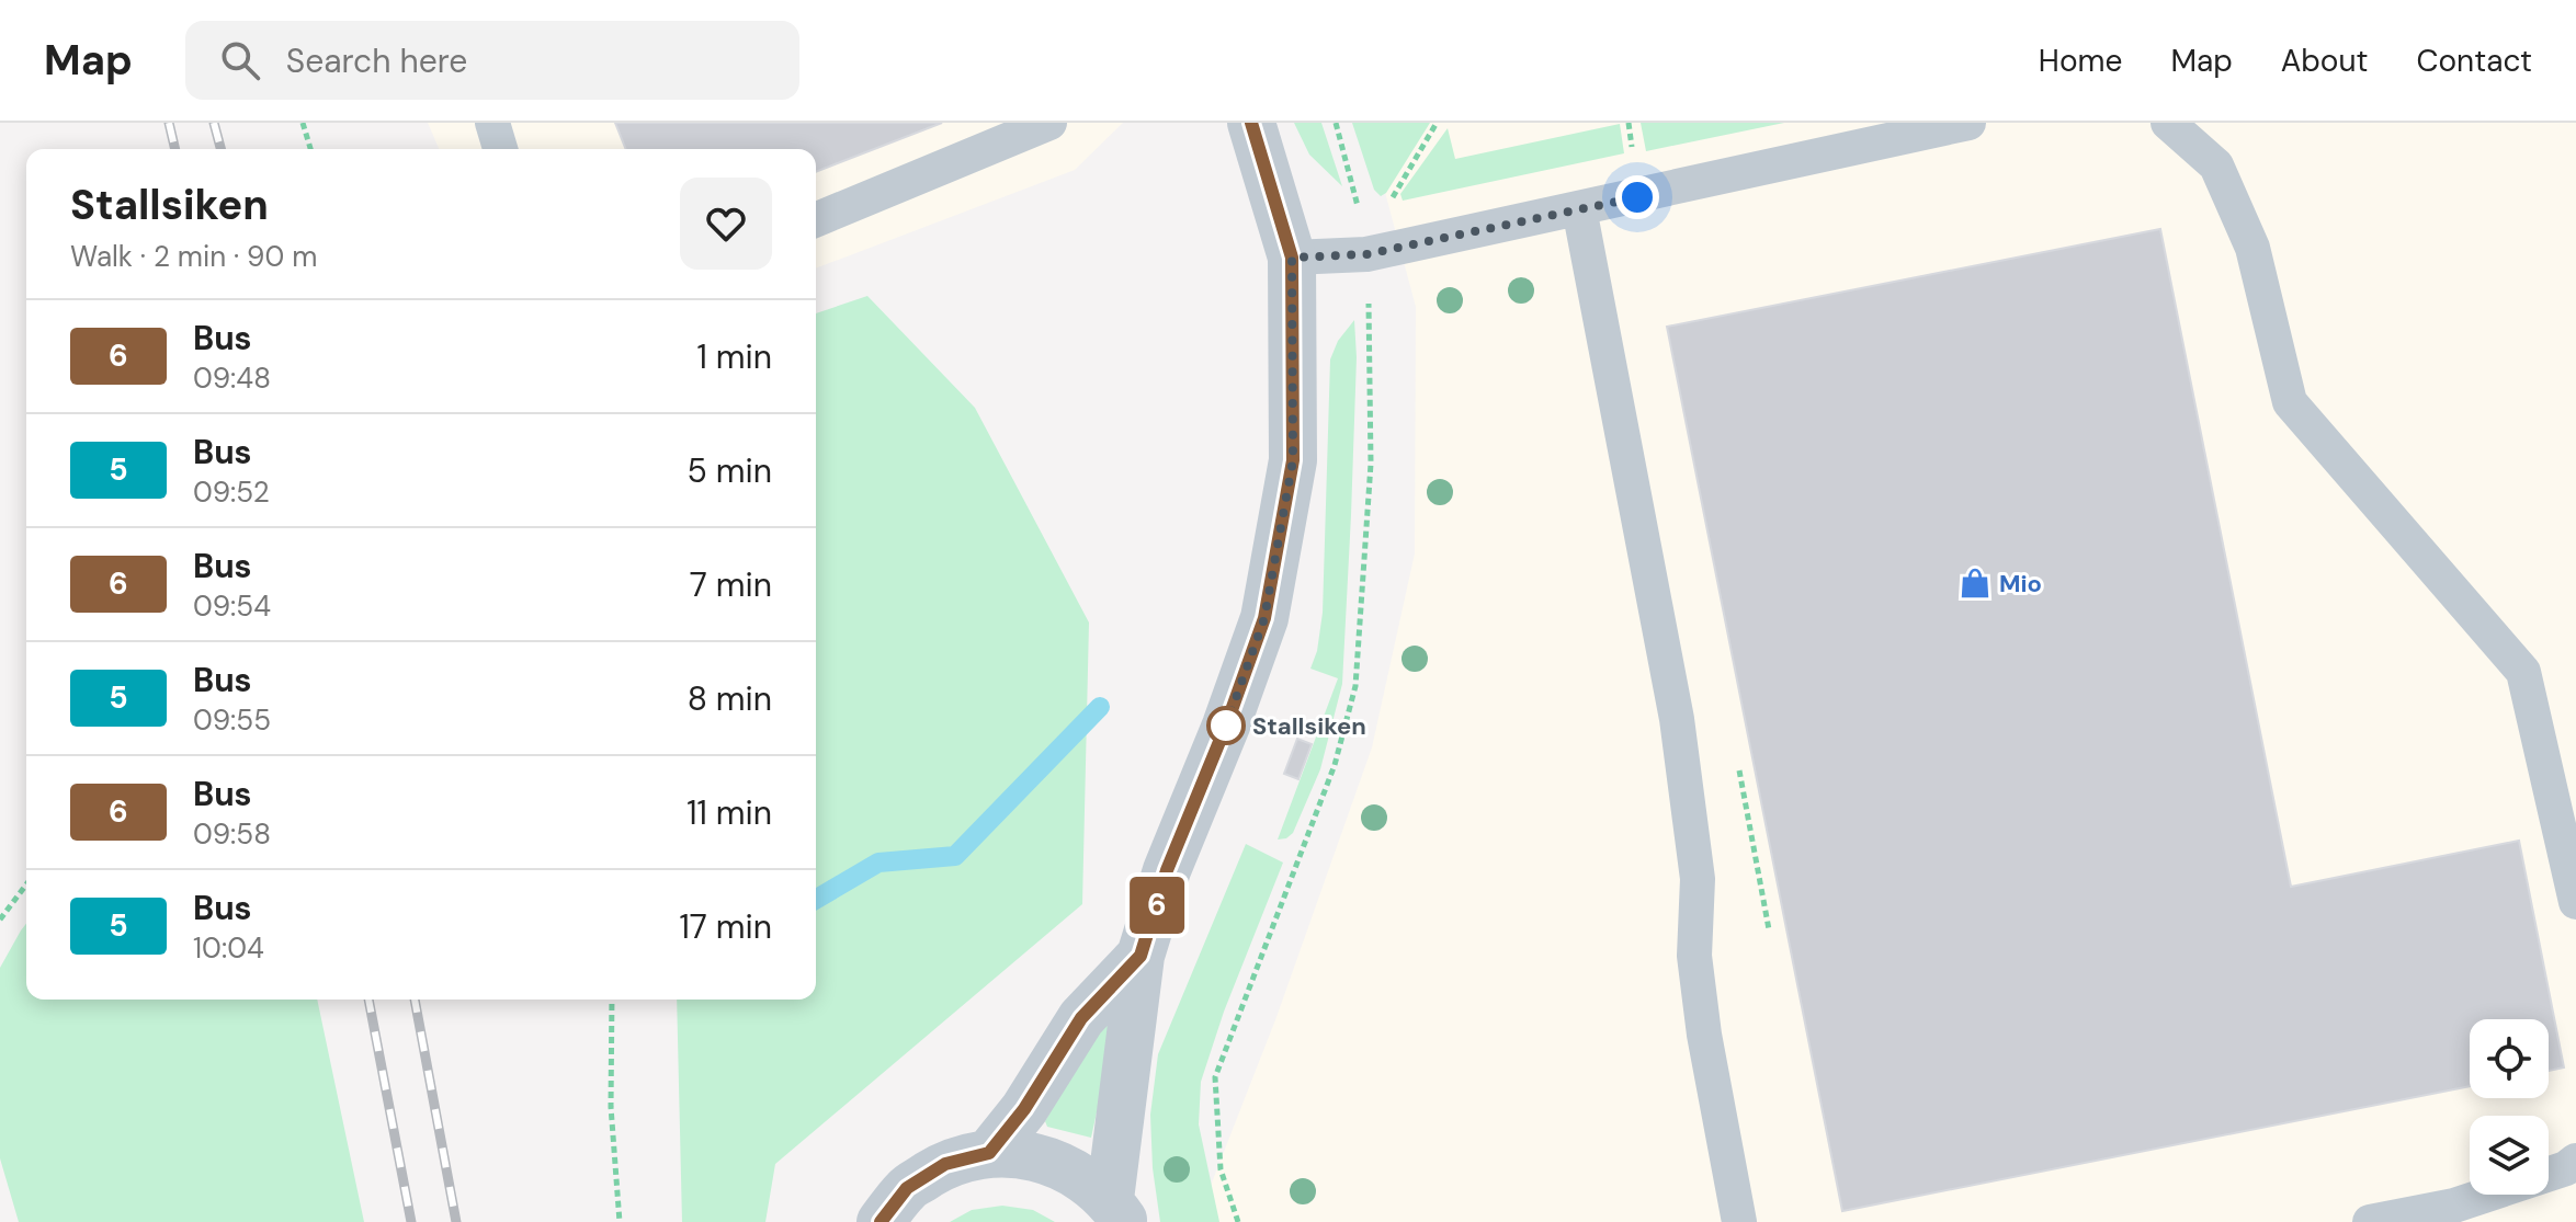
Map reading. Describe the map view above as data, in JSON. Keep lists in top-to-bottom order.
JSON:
{
  "places": {
    "shop": ["Mio"],
    "other": ["Stallsiken"]
  },
  "lines": ["bus line 6"],
  "page": {
    "header": "Map",
    "search": "Search here",
    "nav": [
      "Home",
      "Map",
      "About",
      "Contact"
    ],
    "on_map": "6",
    "heading": ["Stallsiken", "Walk · 2 min · 90 m"],
    "list": [
      {
        "mark": "6",
        "name": "Bus",
        "note": "09:48",
        "value": "1 min"
      },
      {
        "mark": "5",
        "name": "Bus",
        "note": "09:52",
        "value": "5 min"
      },
      {
        "mark": "6",
        "name": "Bus",
        "note": "09:54",
        "value": "7 min"
      },
      {
        "mark": "5",
        "name": "Bus",
        "note": "09:55",
        "value": "8 min"
      },
      {
        "mark": "6",
        "name": "Bus",
        "note": "09:58",
        "value": "11 min"
      },
      {
        "mark": "5",
        "name": "Bus",
        "note": "10:04",
        "value": "17 min"
      }
    ]
  }
}
